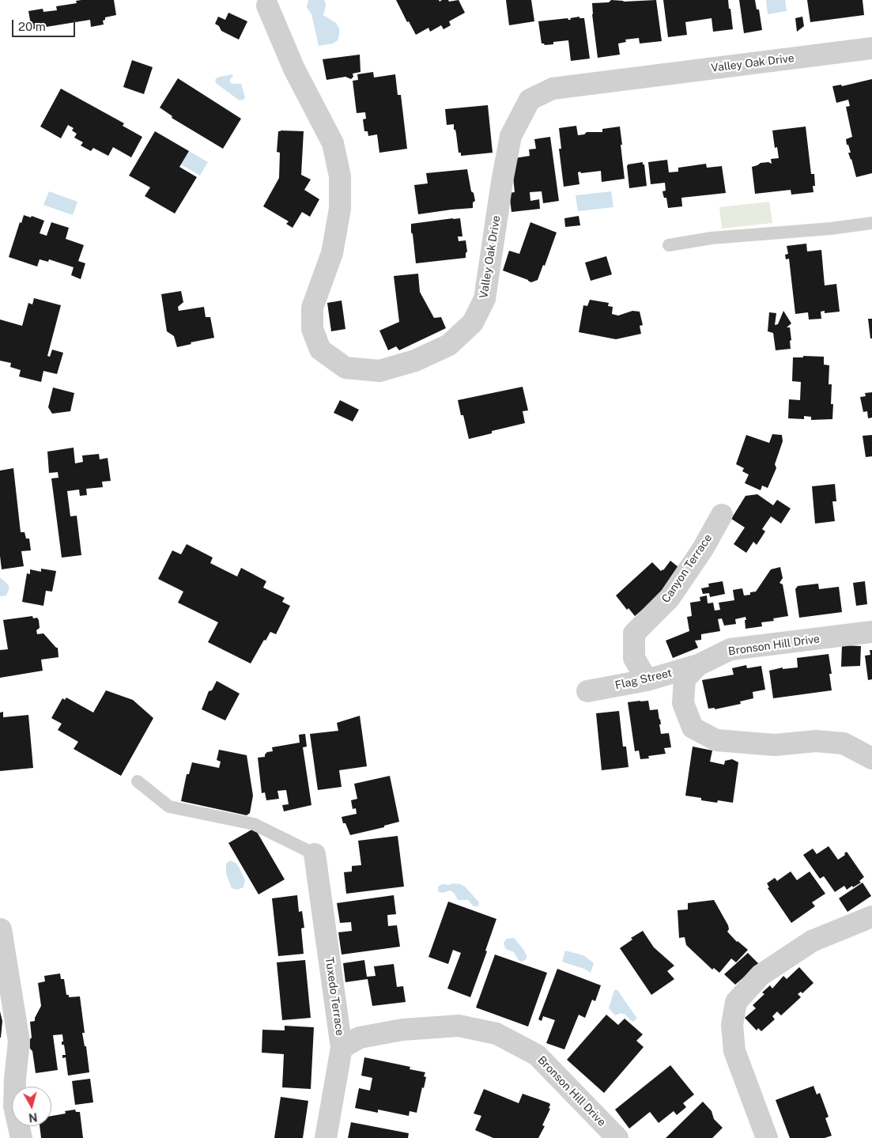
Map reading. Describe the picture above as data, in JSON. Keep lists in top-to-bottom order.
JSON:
{
  "streets": {
    "street": [
      "Valley Oak Drive",
      "Canyon Terrace",
      "Bronson Hill Drive",
      "Flag Street",
      "Tuxedo Terrace"
    ]
  },
  "crossings": [
    ["Canyon Terrace", "Flag Street"],
    ["Bronson Hill Drive", "Flag Street"],
    ["Bronson Hill Drive", "Tuxedo Terrace"]
  ],
  "scale_bar": "20 m",
  "north": "bottom"
}
